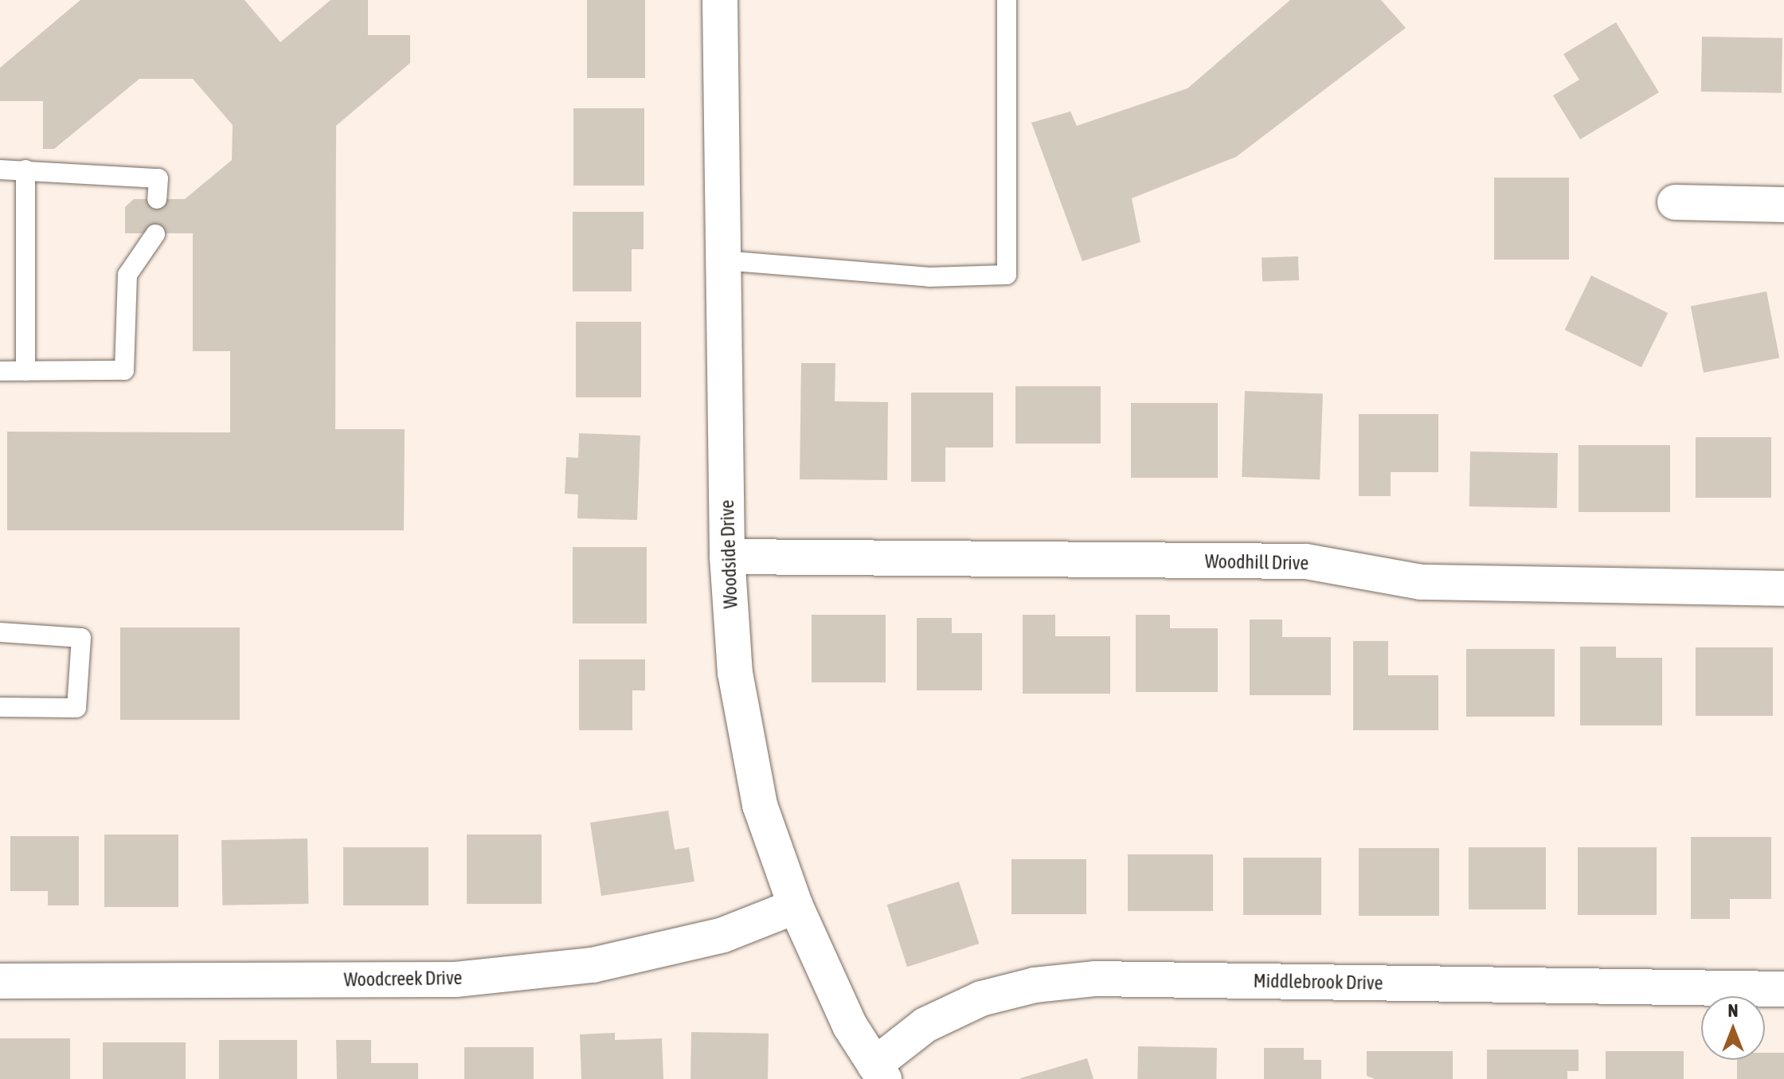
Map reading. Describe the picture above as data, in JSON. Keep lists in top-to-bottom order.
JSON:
{
  "streets": {
    "street": [
      "Woodside Drive",
      "Woodhill Drive",
      "Woodcreek Drive",
      "Middlebrook Drive"
    ]
  },
  "crossings": [
    ["Woodside Drive", "Woodhill Drive"],
    ["Woodside Drive", "Woodcreek Drive"],
    ["Woodside Drive", "Middlebrook Drive"]
  ],
  "north": "top"
}
